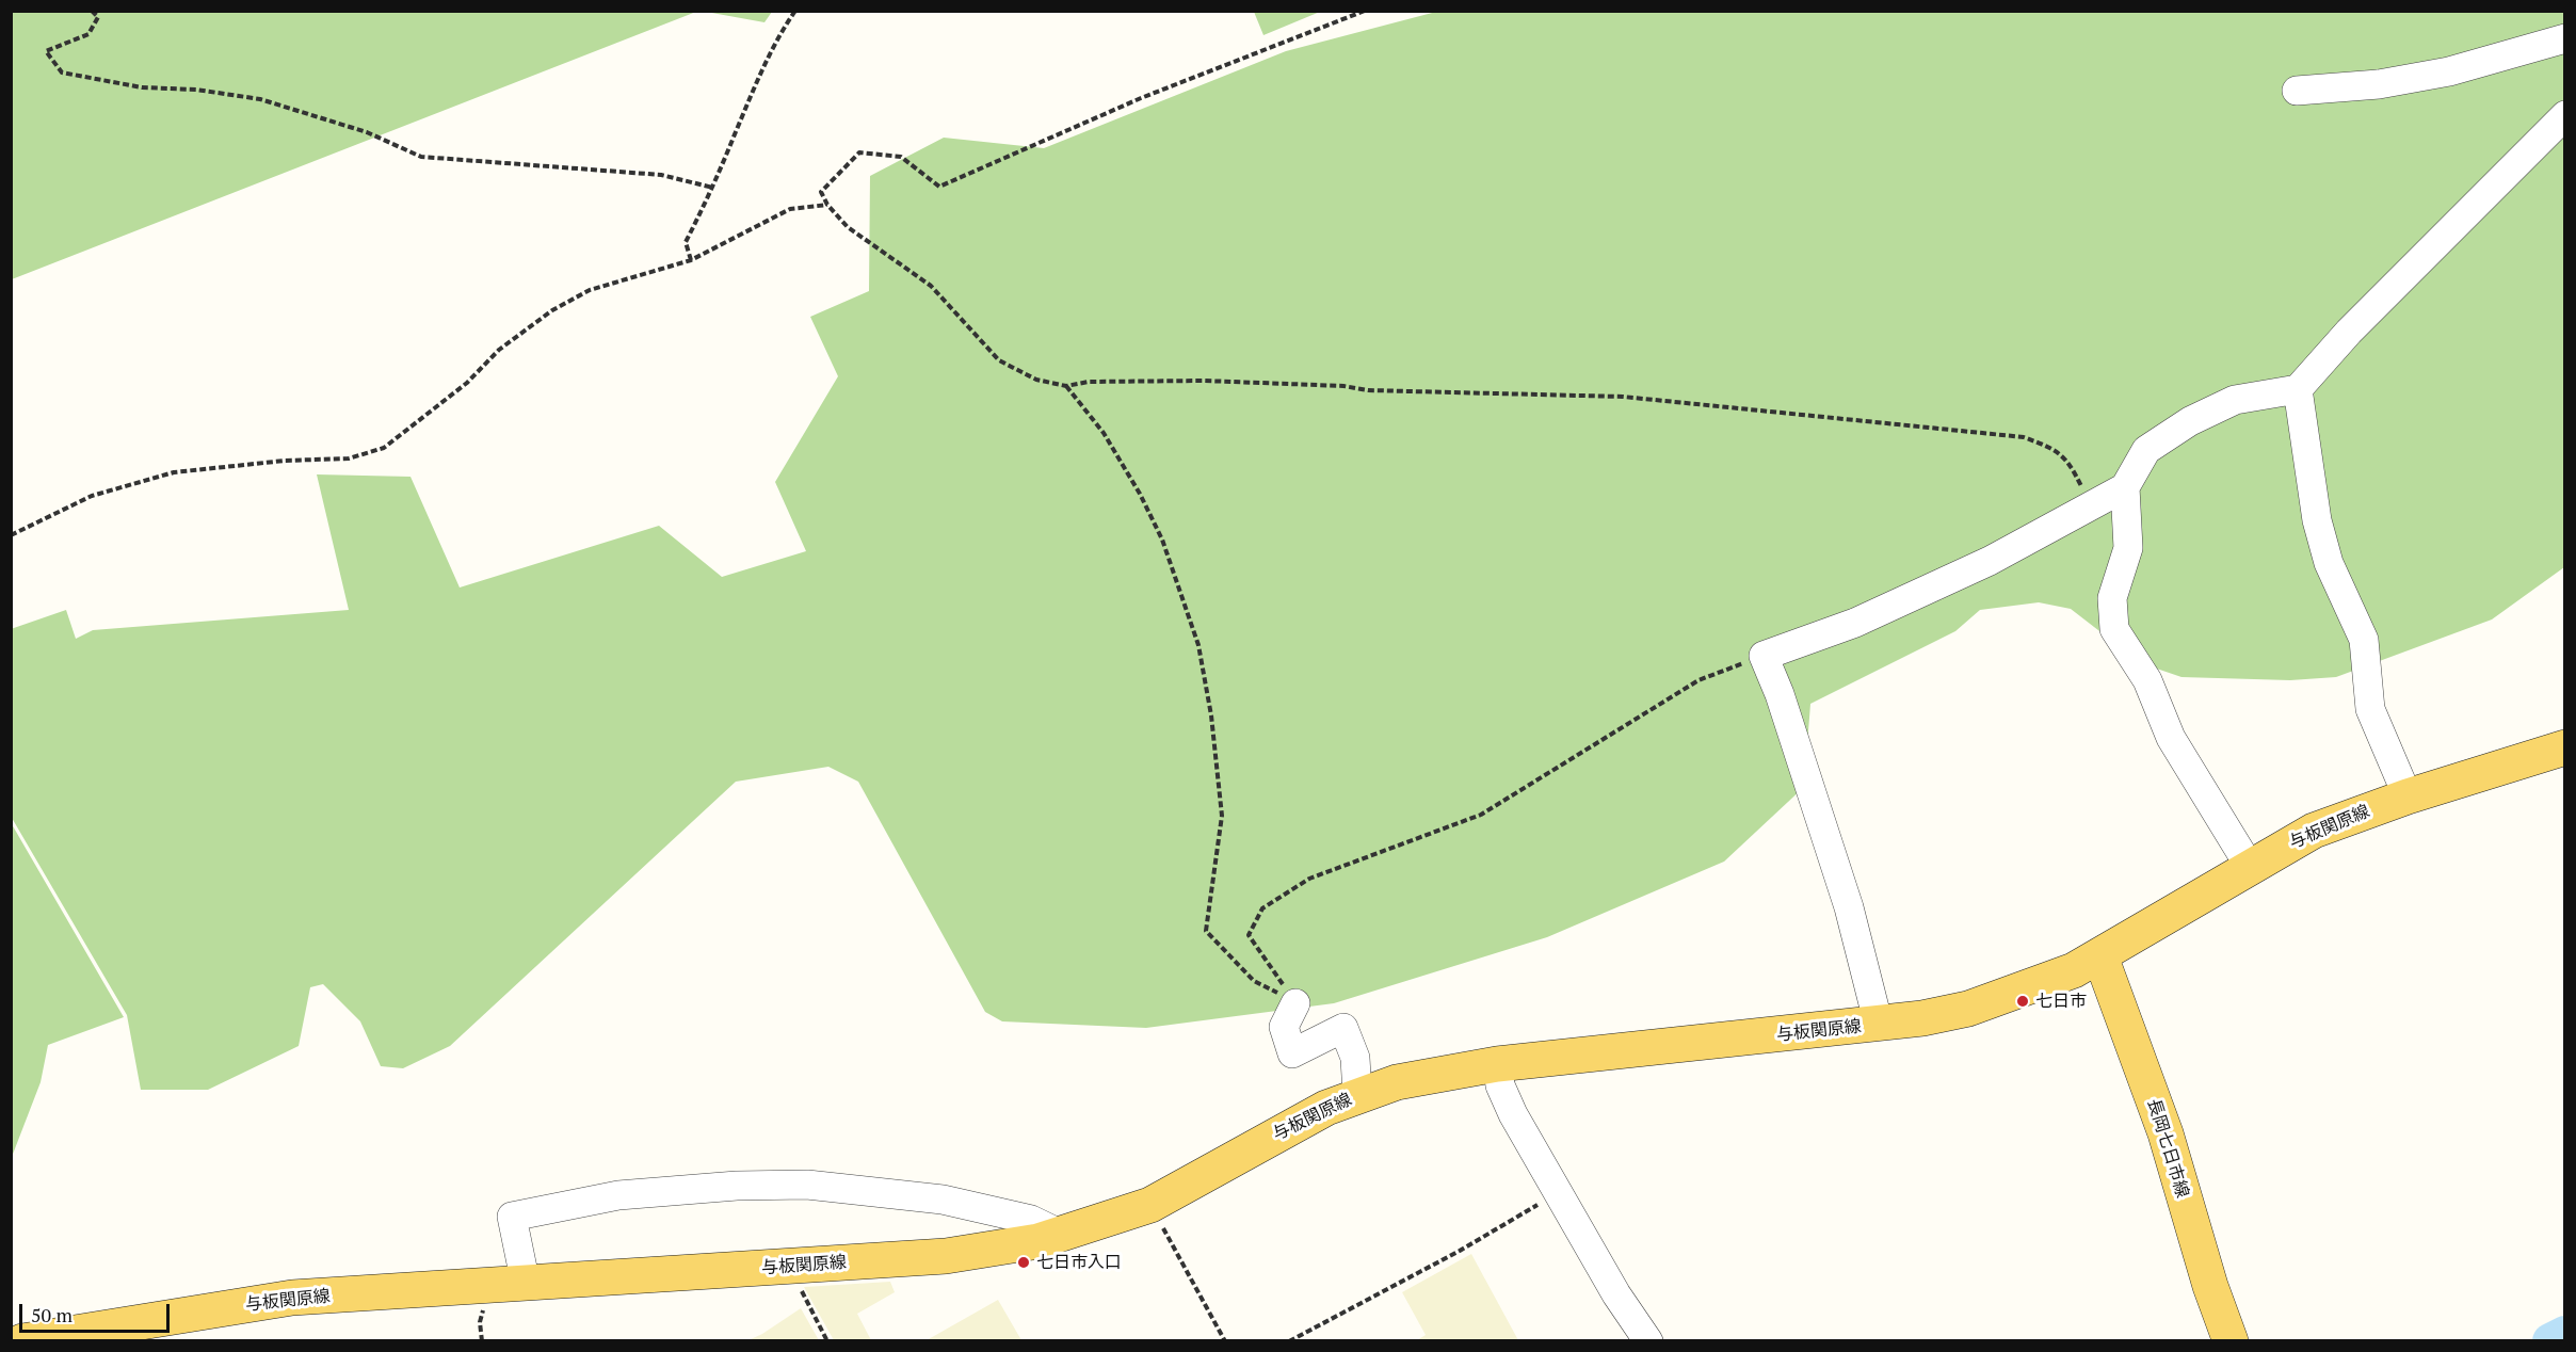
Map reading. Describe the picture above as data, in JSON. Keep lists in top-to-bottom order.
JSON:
{
  "streets": {
    "main road": ["与板関原線", "長岡七日市線"]
  },
  "crossings": [
    ["与板関原線", "長岡七日市線"]
  ],
  "places": ["七日市", "七日市入口"],
  "scale_bar": "50 m"
}
